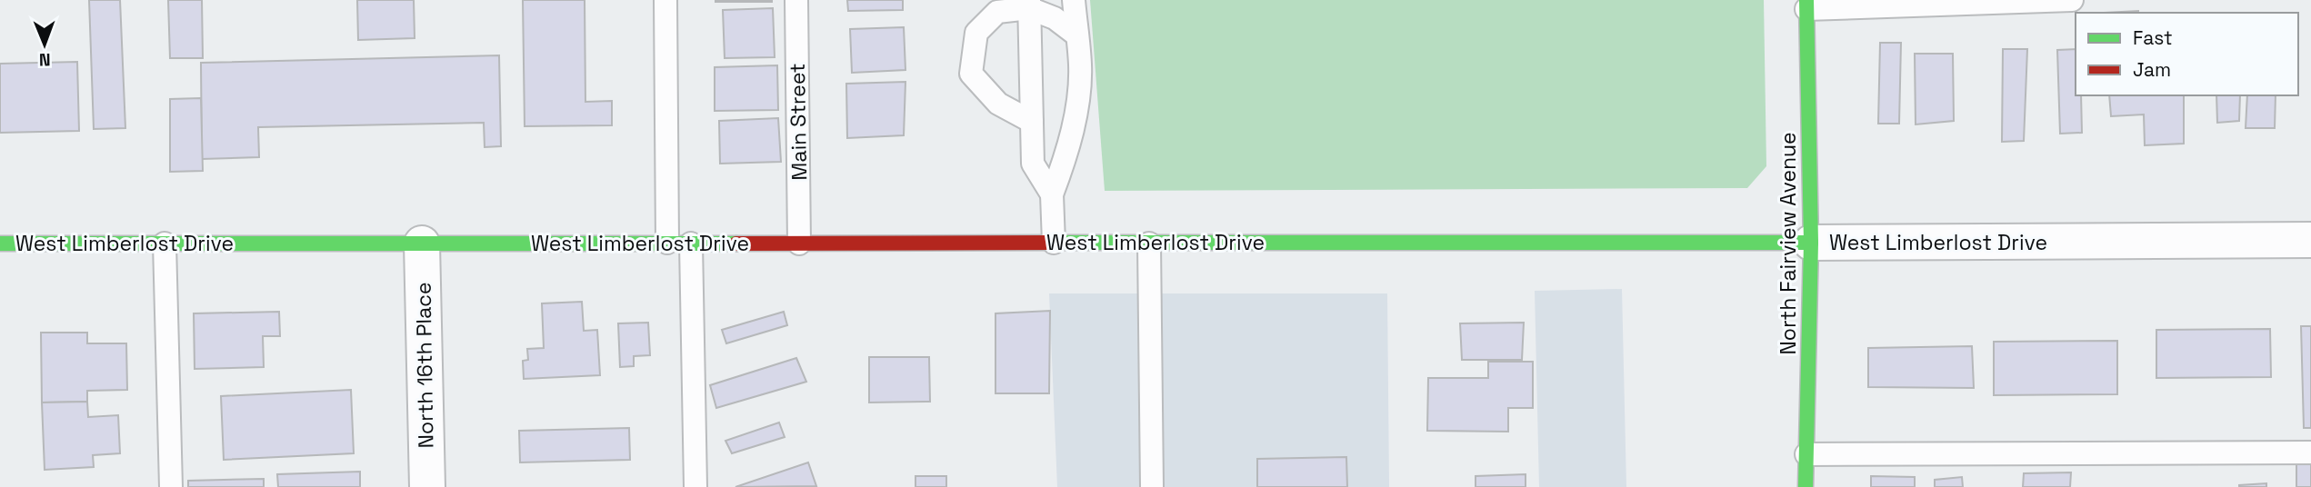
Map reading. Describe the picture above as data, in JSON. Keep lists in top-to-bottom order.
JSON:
{
  "streets": {
    "street": ["West Limberlost Drive", "North Fairview Avenue", "North 16th Place"],
    "lane": ["Main Street"]
  },
  "crossings": [
    ["Main Street", "West Limberlost Drive"],
    ["West Limberlost Drive", "North Fairview Avenue"],
    ["West Limberlost Drive", "North 16th Place"]
  ],
  "legend": ["Fast", "Jam"],
  "north": "bottom"
}
